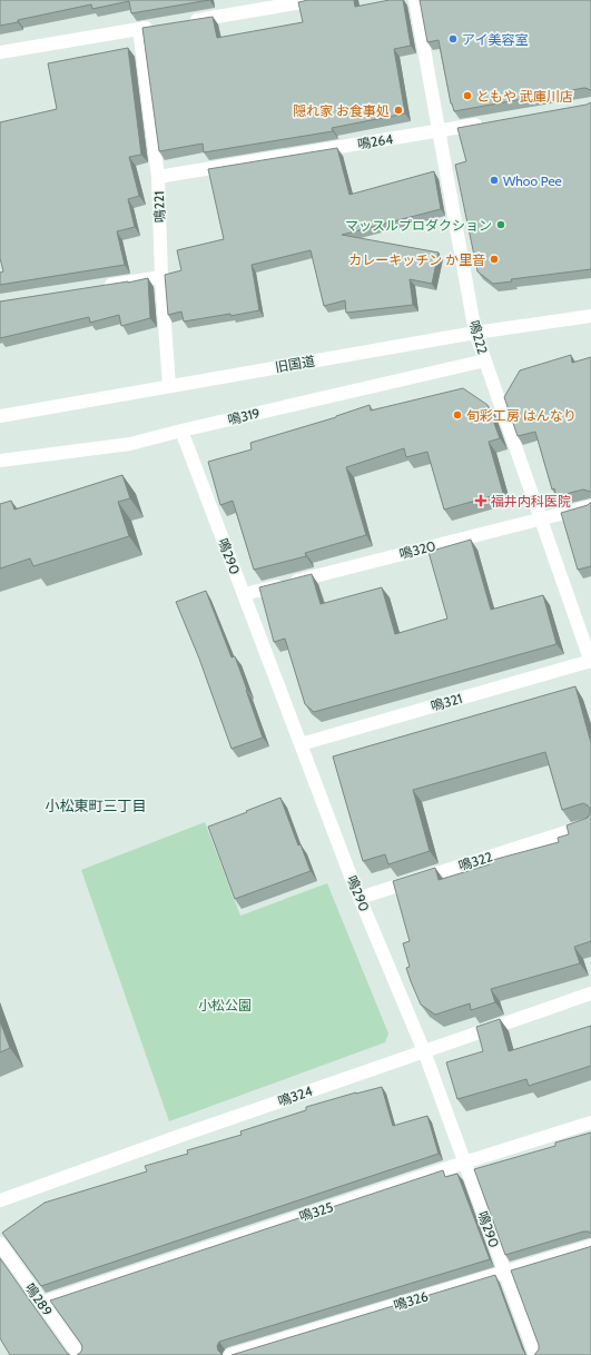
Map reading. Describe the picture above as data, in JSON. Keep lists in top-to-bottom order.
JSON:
{
  "streets": {
    "street": [
      "鳴264",
      "鳴221",
      "鳴222",
      "旧国道",
      "鳴319",
      "鳴320",
      "鳴290",
      "鳴321",
      "鳴322",
      "鳴324",
      "鳴325",
      "鳴289",
      "鳴326"
    ]
  },
  "crossings": [
    ["鳴264", "鳴221"],
    ["鳴264", "鳴222"],
    ["鳴221", "旧国道"],
    ["鳴222", "旧国道"],
    ["鳴222", "鳴319"],
    ["鳴222", "鳴320"],
    ["鳴222", "鳴321"],
    ["鳴319", "鳴290"],
    ["鳴320", "鳴290"],
    ["鳴290", "鳴321"],
    ["鳴290", "鳴322"],
    ["鳴290", "鳴324"],
    ["鳴290", "鳴325"],
    ["鳴290", "鳴326"],
    ["鳴325", "鳴289"]
  ],
  "districts": ["小松東町三丁目"],
  "parks": ["小松公園"],
  "places": {
    "other": [
      "アイ美容室",
      "ともや 武庫川店",
      "隠れ家 お食事処",
      "Whoo Pee",
      "マッスルプロダクション",
      "カレーキッチン か里音",
      "旬彩工房 はんなり"
    ],
    "health": ["福井内科医院"]
  }
}
